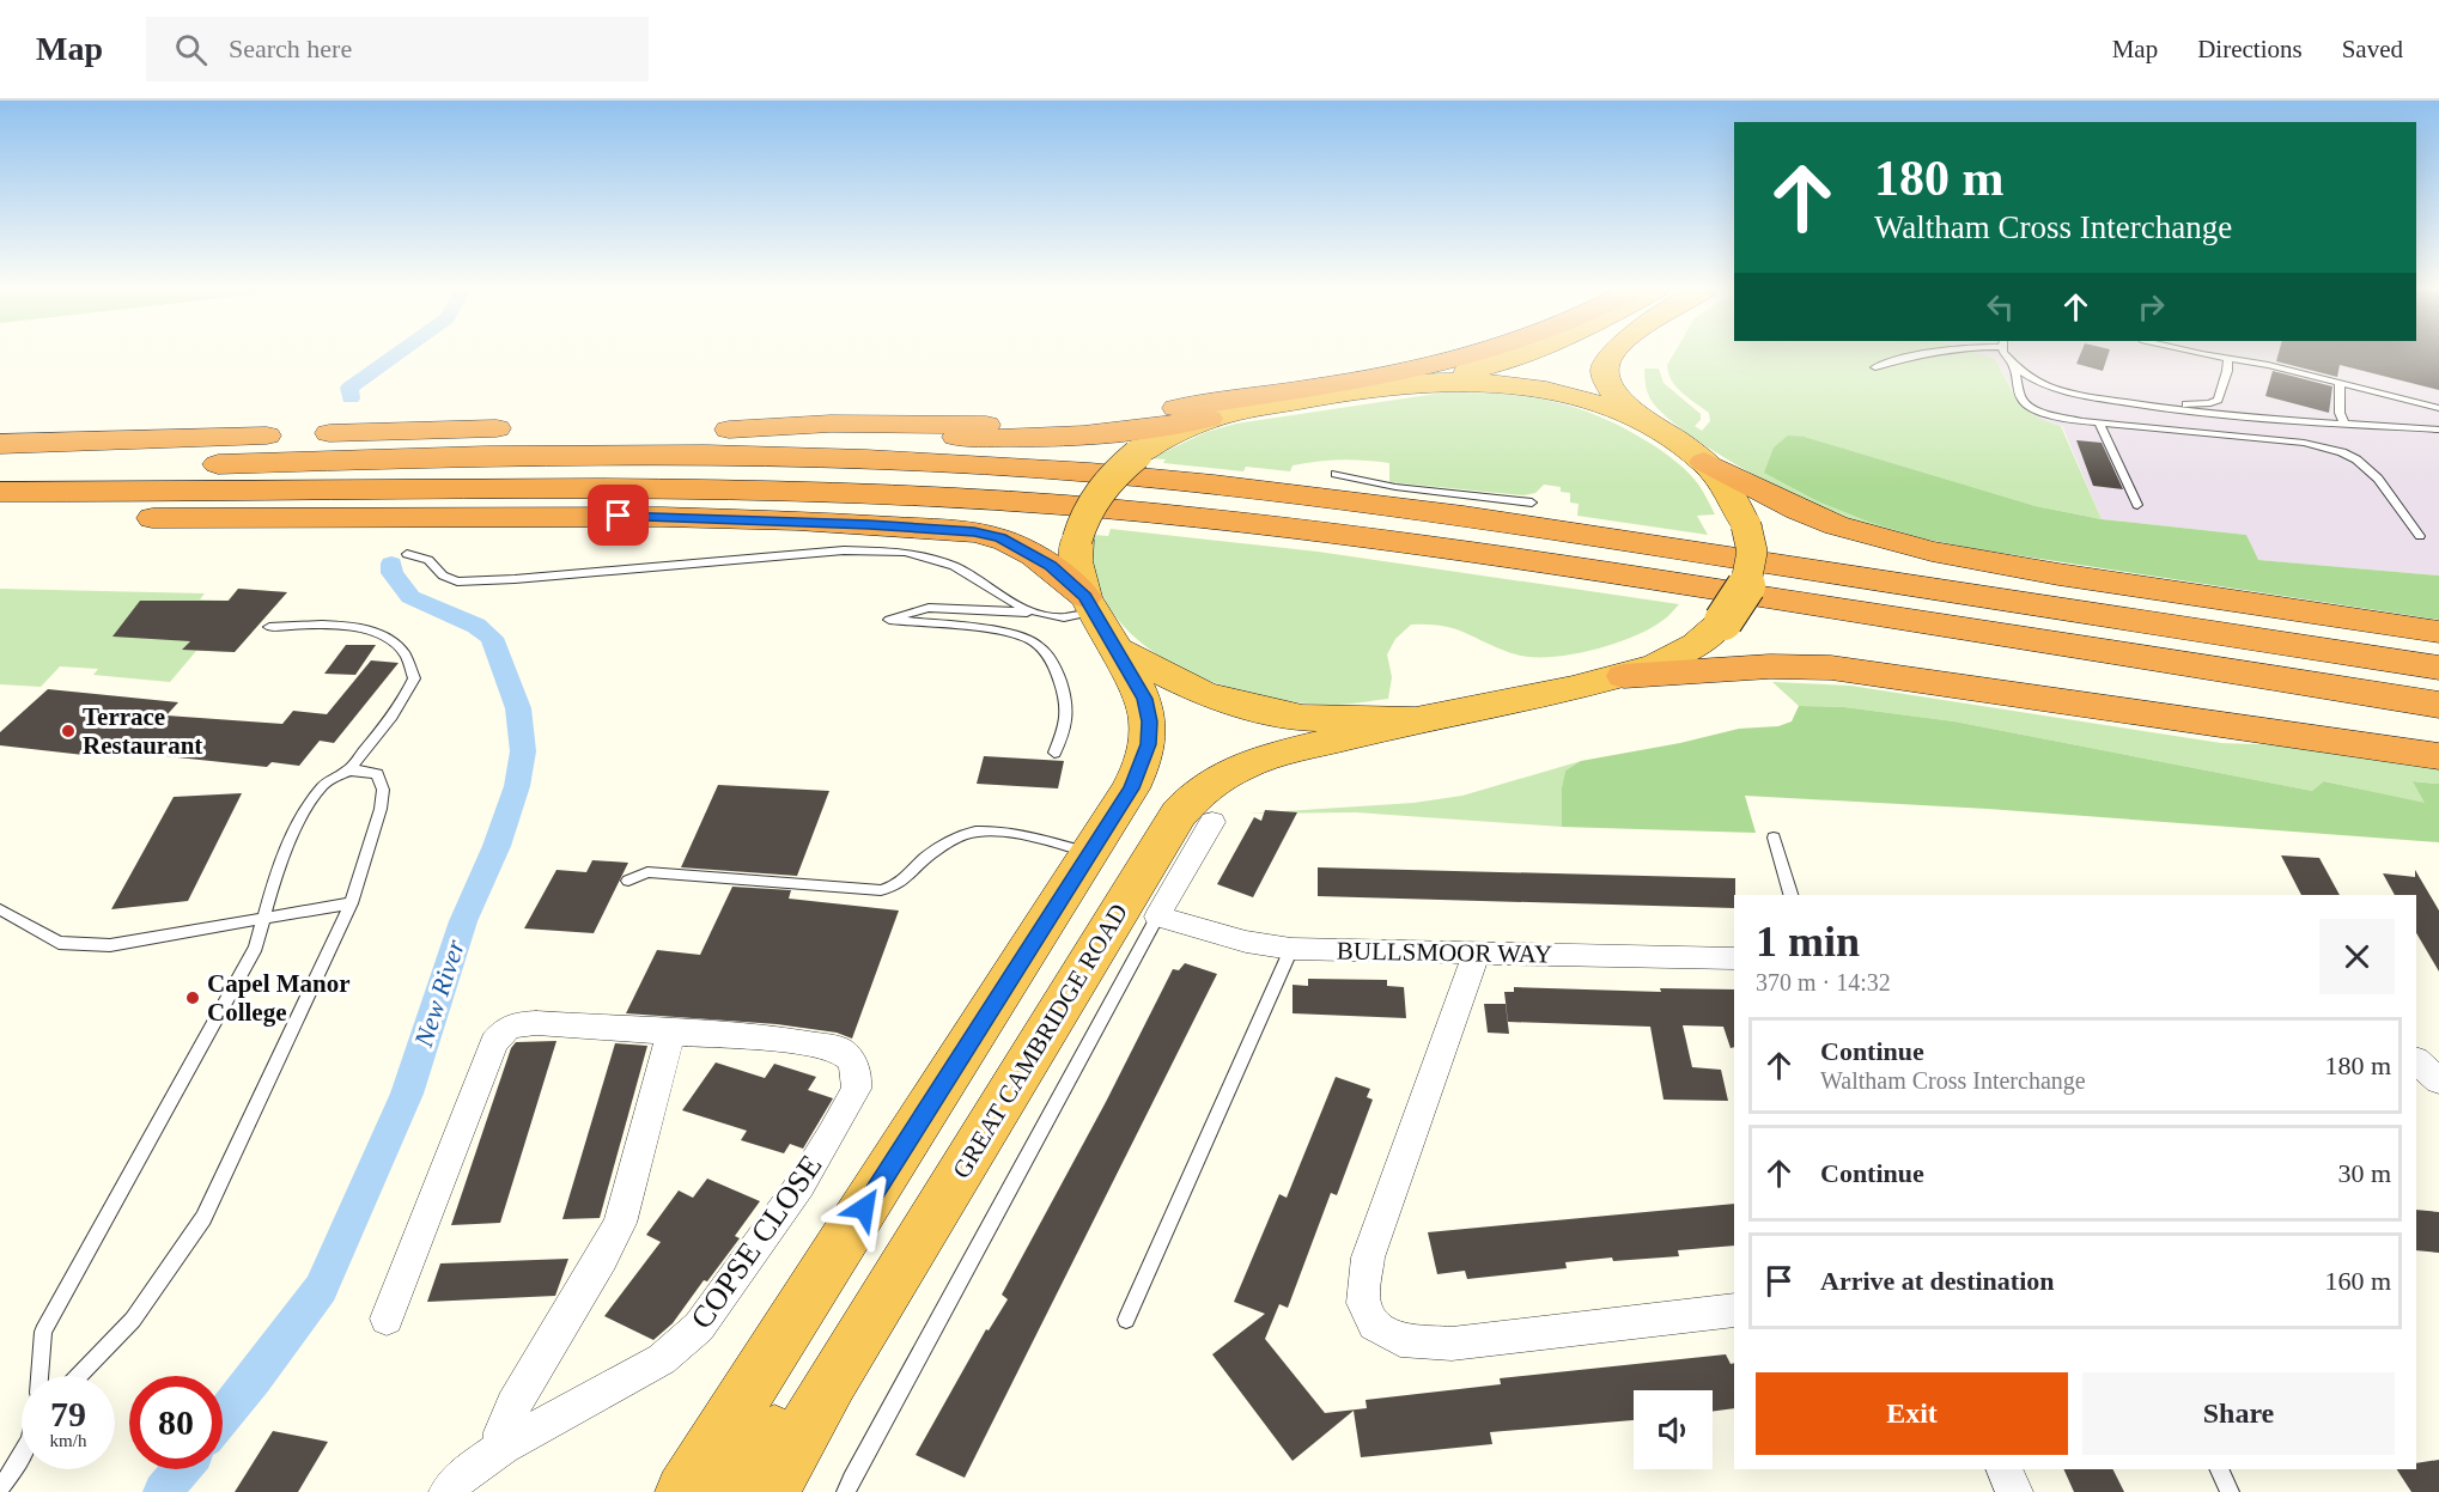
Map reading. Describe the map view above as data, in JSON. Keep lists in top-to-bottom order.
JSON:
{
  "streets": {
    "highway": ["GREAT CAMBRIDGE ROAD"],
    "street": ["BULLSMOOR WAY", "COPSE CLOSE"]
  },
  "water": ["New River"],
  "places": ["Terrace Restaurant", "Capel Manor College"],
  "page": {
    "header": "Map",
    "search": "Search here",
    "nav": ["Map", "Directions", "Saved"],
    "turn": ["180 m", "Waltham Cross Interchange"],
    "heading": ["1 min", "370 m · 14:32"],
    "list": [
      {
        "name": "Continue",
        "note": "Waltham Cross Interchange",
        "value": "180 m"
      },
      {
        "name": "Continue",
        "value": "30 m"
      },
      {
        "name": "Arrive at destination",
        "value": "160 m"
      }
    ],
    "buttons": ["Exit", "Share"],
    "speed": "79 km/h",
    "limit": "80"
  }
}
